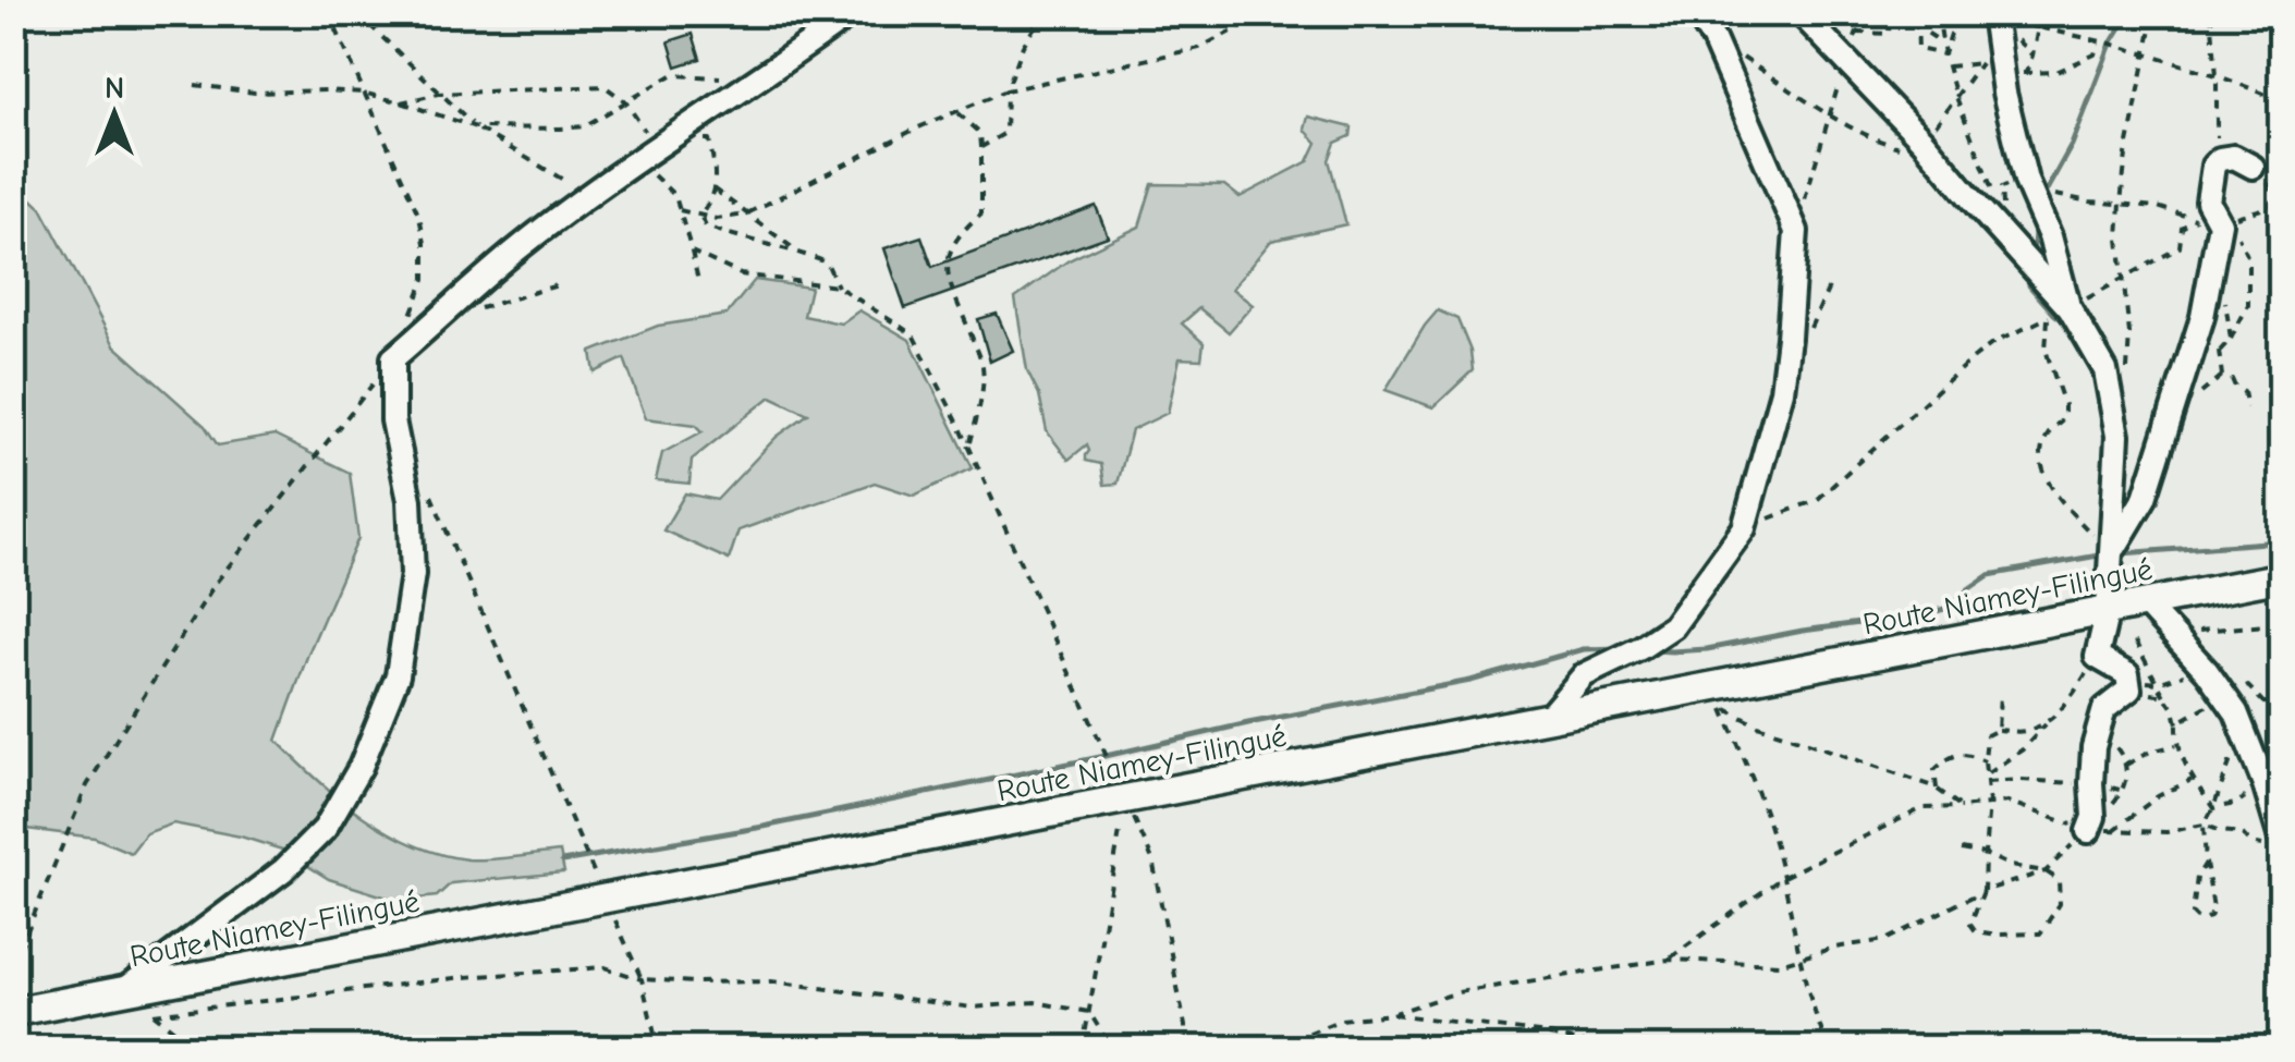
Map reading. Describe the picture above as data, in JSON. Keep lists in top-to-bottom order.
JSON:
{
  "streets": {
    "main road": ["Route Niamey-Filingué"]
  },
  "north": "top"
}
